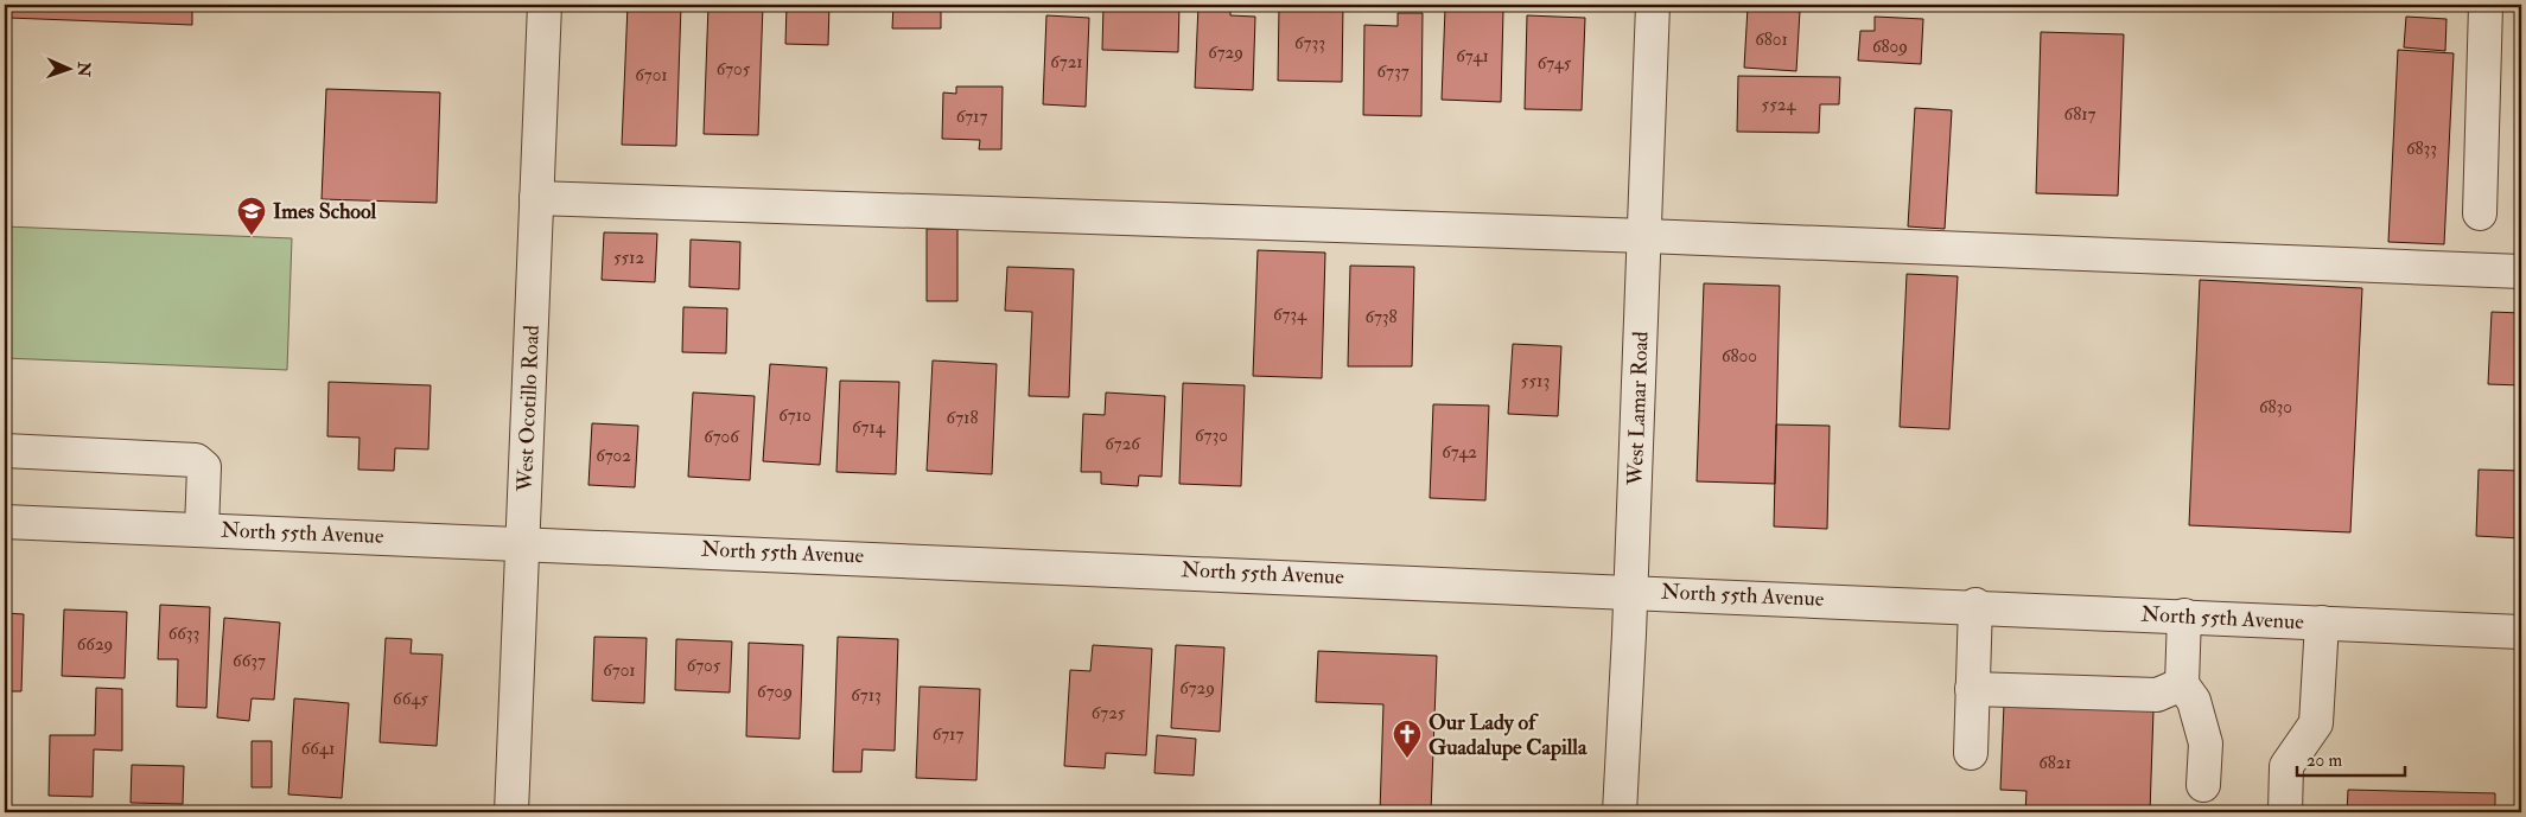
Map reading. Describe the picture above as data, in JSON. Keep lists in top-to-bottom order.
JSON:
{
  "streets": {
    "street": ["West Ocotillo Road", "West Lamar Road", "North 55th Avenue"]
  },
  "crossings": [
    ["West Ocotillo Road", "North 55th Avenue"],
    ["West Lamar Road", "North 55th Avenue"]
  ],
  "places": {
    "school or university": ["Imes School"],
    "church": ["Our Lady of Guadalupe Capilla"]
  },
  "house_numbers": [
    "6801",
    "6733",
    "6809",
    "6729",
    "6741",
    "6721",
    "6745",
    "6705",
    "6737",
    "6701",
    "5524",
    "6817",
    "6717",
    "6833",
    "5512",
    "6734",
    "6738",
    "6800",
    "5513",
    "6830",
    "6710",
    "6718",
    "6714",
    "6730",
    "6706",
    "6726",
    "6742",
    "6702",
    "6633",
    "6629",
    "6637",
    "6705",
    "6701",
    "6729",
    "6709",
    "6713",
    "6645",
    "6725",
    "6717",
    "6641",
    "6821"
  ],
  "scale_bar": "20 m",
  "north": "right"
}
